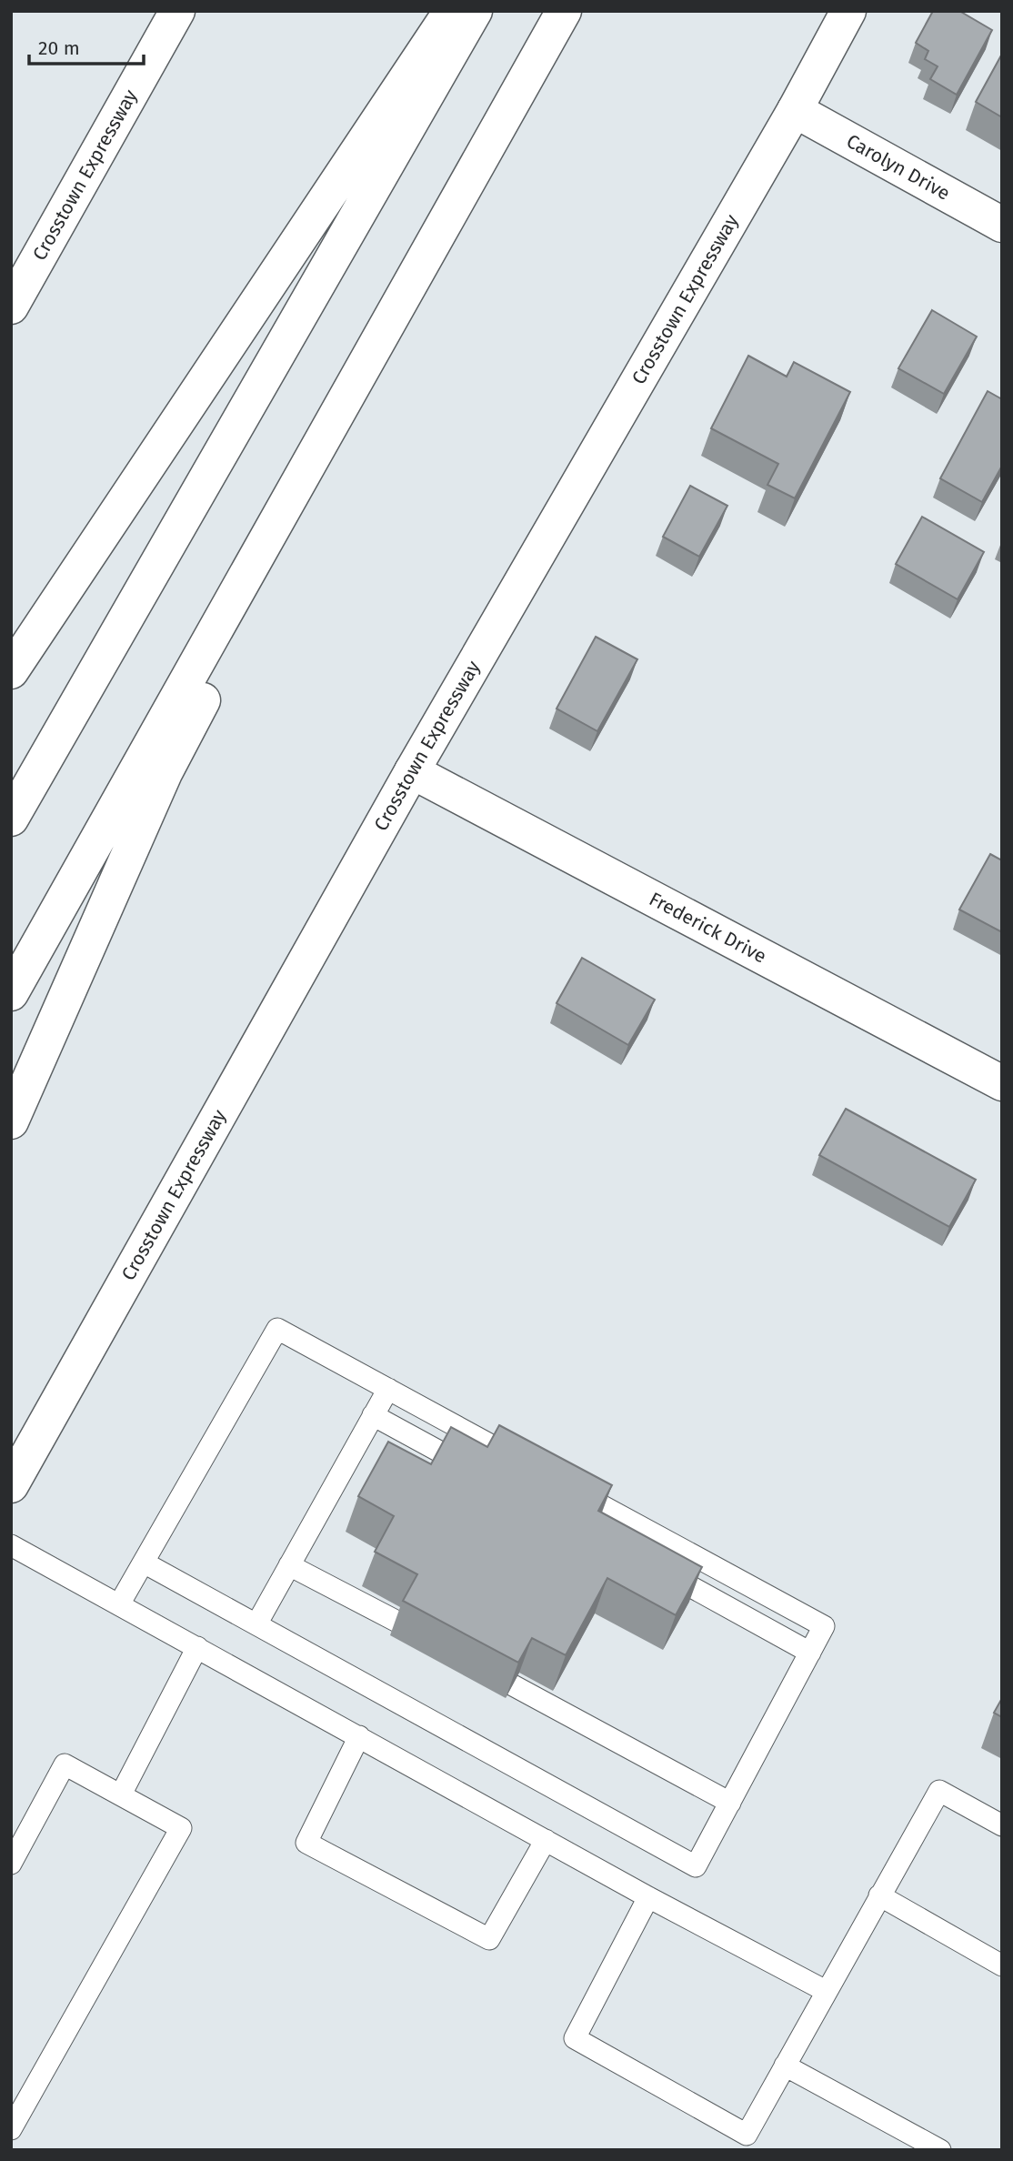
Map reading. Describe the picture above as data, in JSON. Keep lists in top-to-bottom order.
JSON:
{
  "streets": {
    "main road": ["Carolyn Drive", "Crosstown Expressway", "Frederick Drive"]
  },
  "crossings": [
    ["Carolyn Drive", "Crosstown Expressway"],
    ["Crosstown Expressway", "Frederick Drive"]
  ],
  "scale_bar": "20 m"
}
